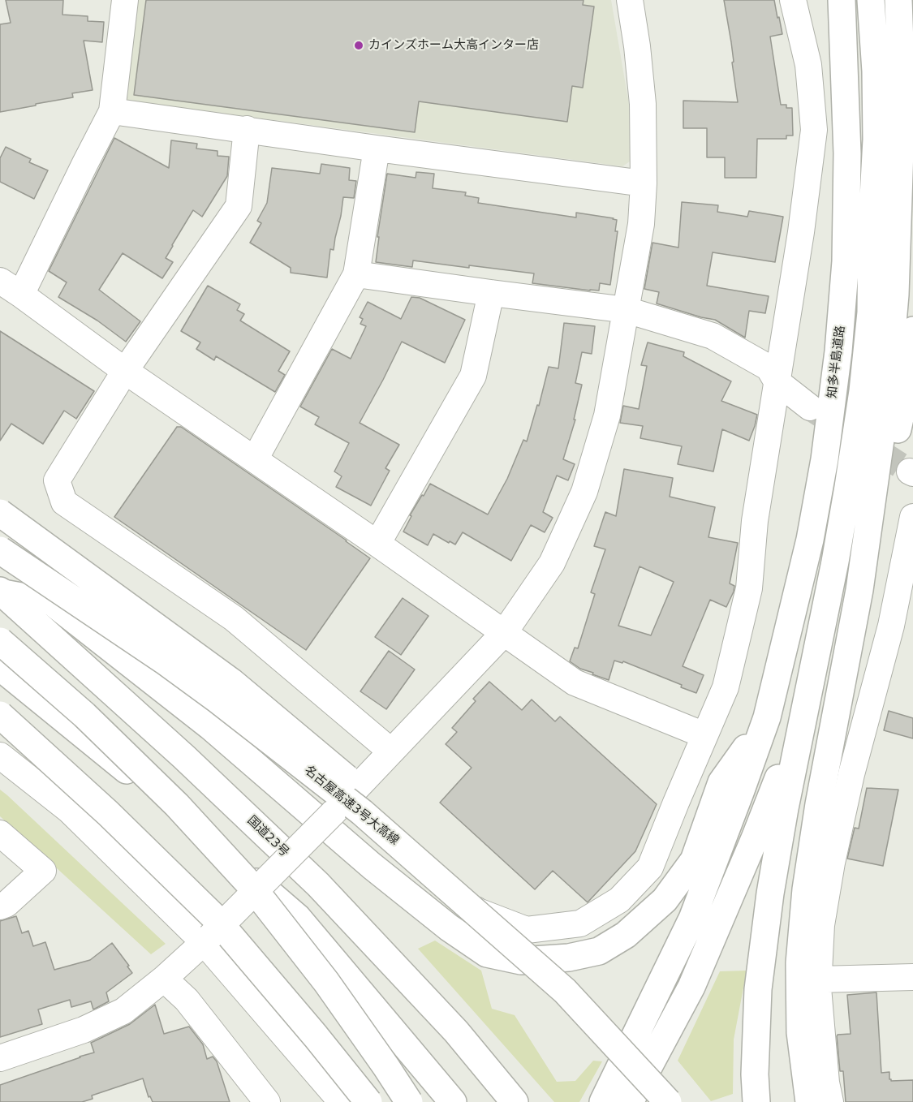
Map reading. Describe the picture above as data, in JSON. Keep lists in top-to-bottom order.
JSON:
{
  "streets": {
    "highway": ["知多半島道路", "名古屋高速3号大高線", "国道23号"]
  },
  "places": ["カインズホーム大高インター店"]
}
